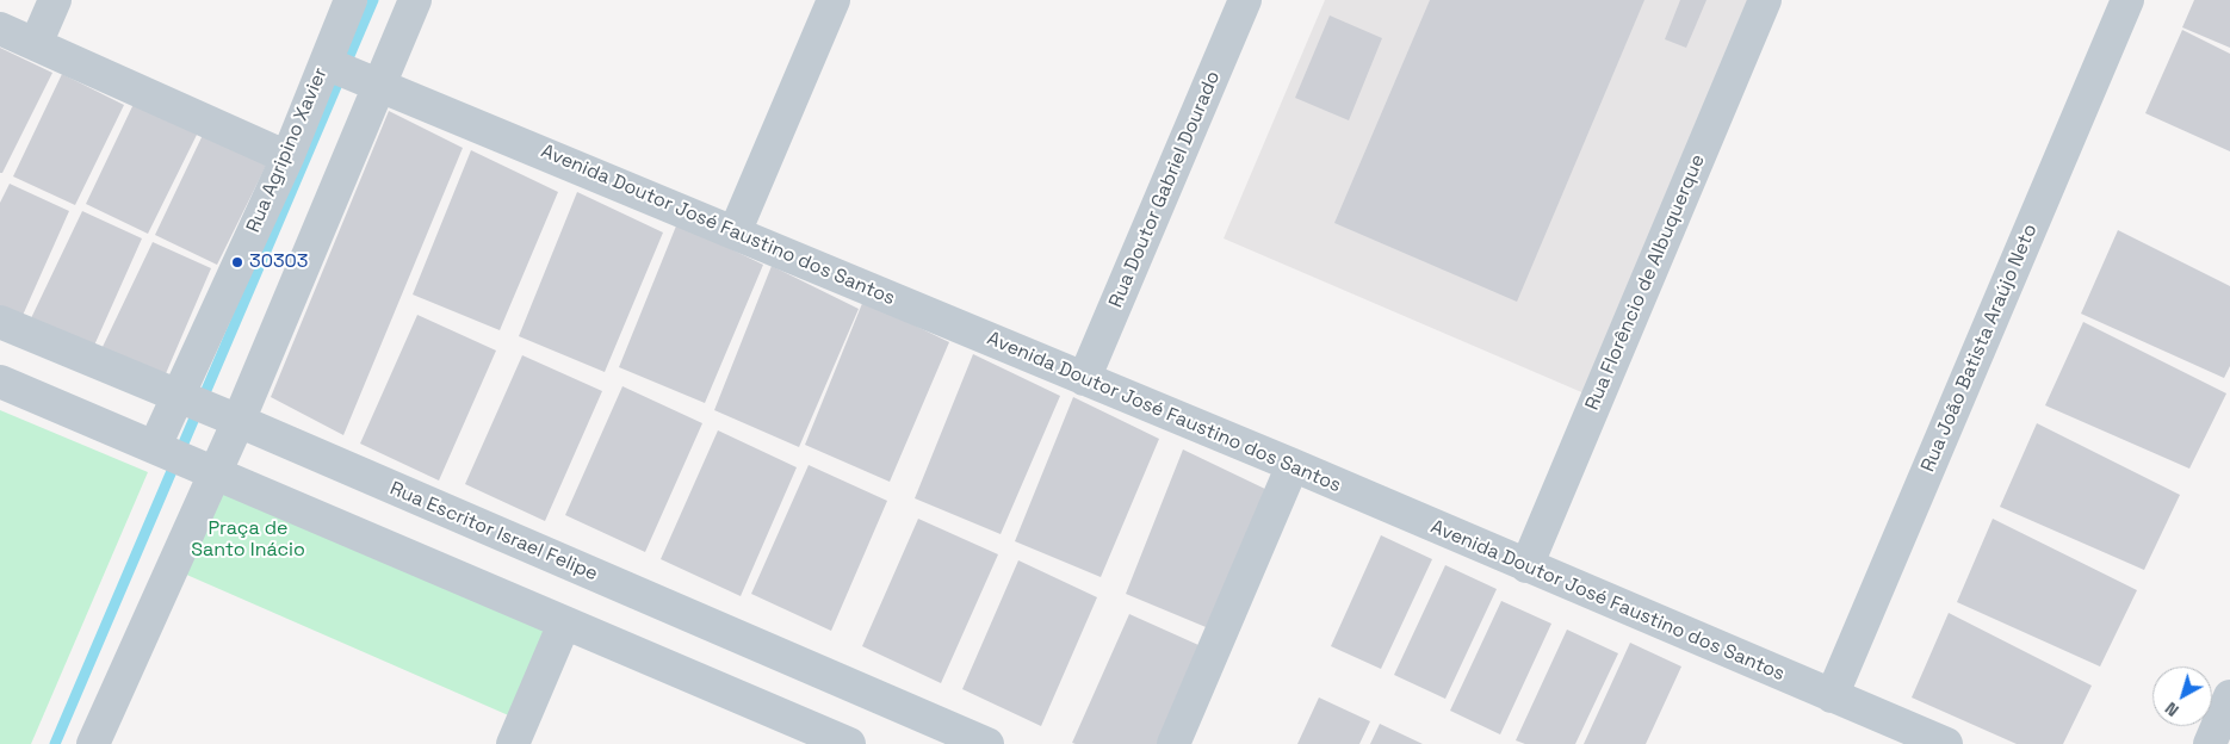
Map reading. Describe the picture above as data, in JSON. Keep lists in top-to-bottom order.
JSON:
{
  "streets": {
    "street": [
      "Rua Agripino Xavier",
      "Rua Doutor Gabriel Dourado",
      "Avenida Doutor José Faustino dos Santos",
      "Rua Florêncio de Albuquerque",
      "Rua João Batista Araújo Neto",
      "Rua Escritor Israel Felipe"
    ]
  },
  "crossings": [
    ["Rua Agripino Xavier", "Avenida Doutor José Faustino dos Santos"],
    ["Rua Agripino Xavier", "Rua Escritor Israel Felipe"],
    ["Rua Doutor Gabriel Dourado", "Avenida Doutor José Faustino dos Santos"],
    ["Avenida Doutor José Faustino dos Santos", "Rua Florêncio de Albuquerque"],
    ["Avenida Doutor José Faustino dos Santos", "Rua João Batista Araújo Neto"]
  ],
  "parks": ["Praça de Santo Inácio"],
  "places": ["30303"],
  "north": "bottom left"
}
